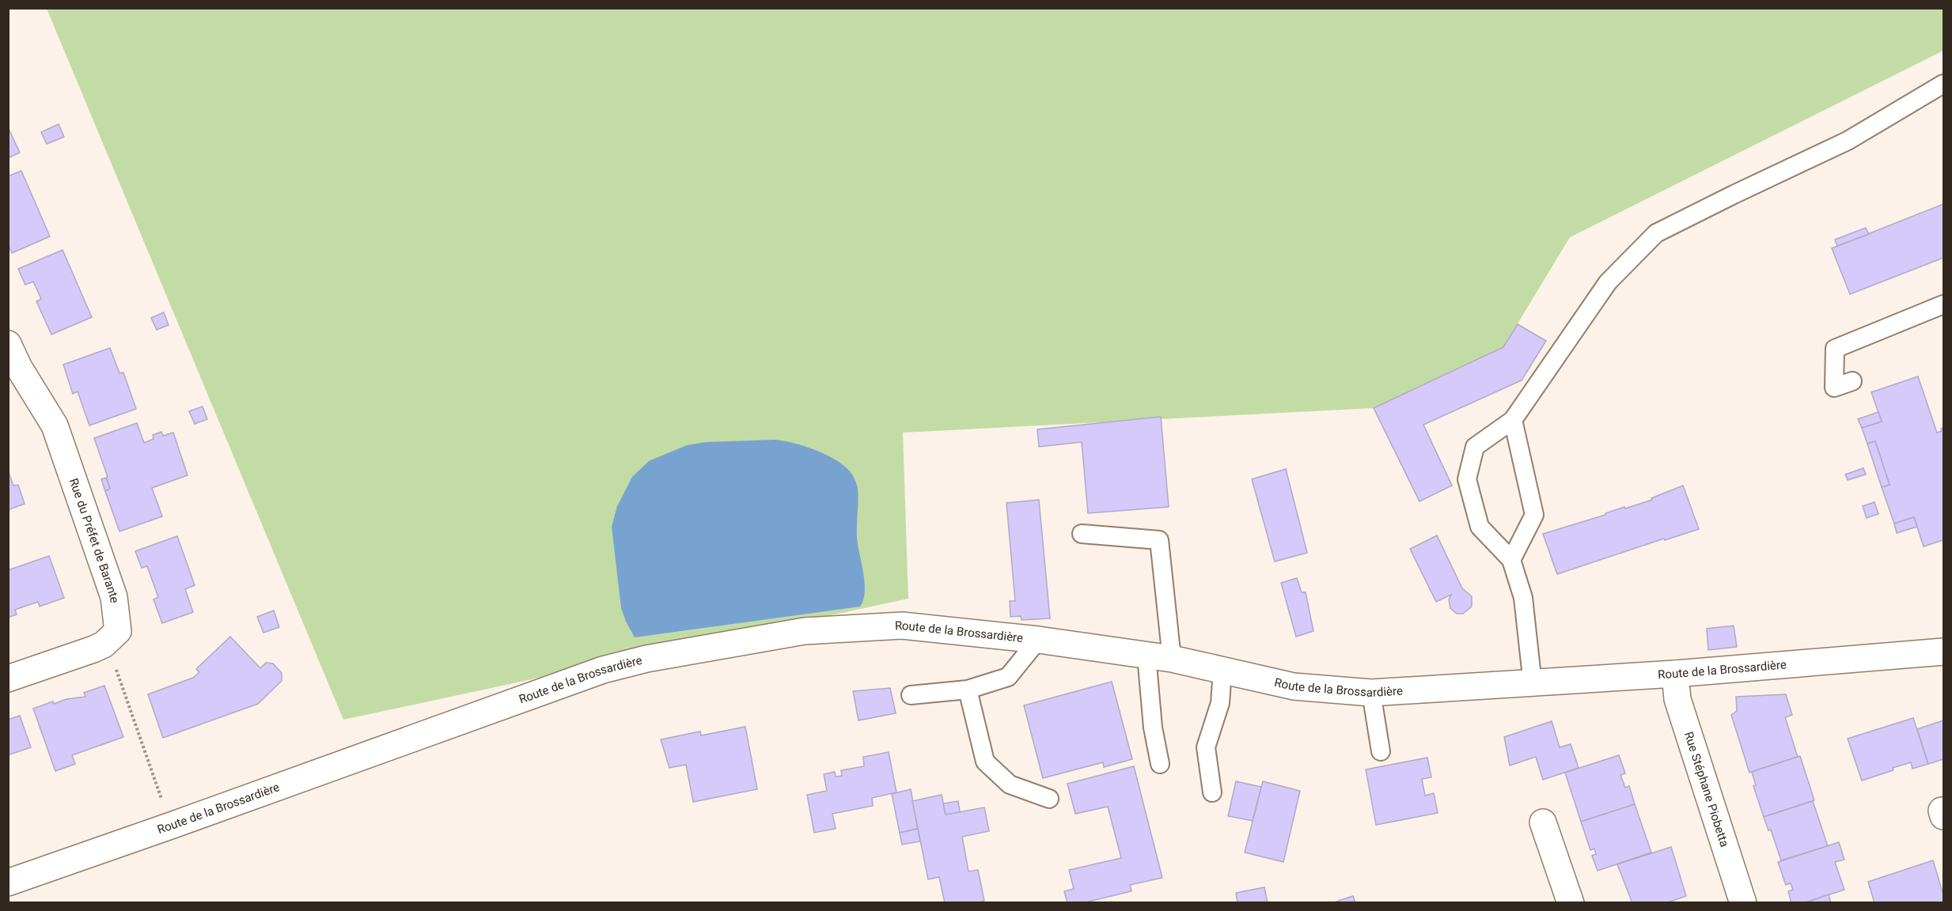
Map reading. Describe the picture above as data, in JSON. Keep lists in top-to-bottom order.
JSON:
{
  "streets": {
    "street": ["Rue du Préfet de Barante", "Route de la Brossardière", "Rue Stéphane Piobetta"]
  },
  "crossings": [
    ["Route de la Brossardière", "Rue Stéphane Piobetta"]
  ]
}
